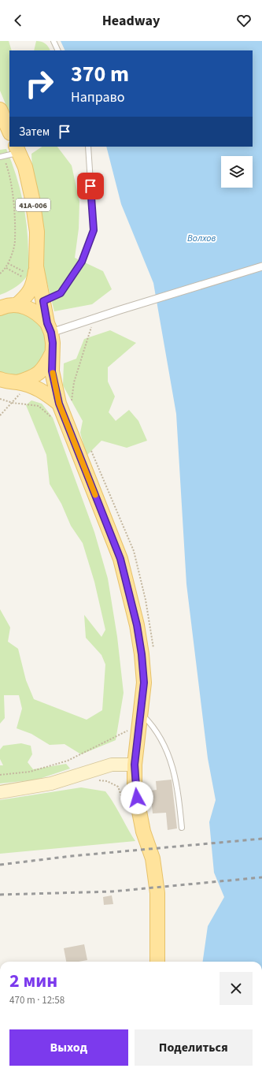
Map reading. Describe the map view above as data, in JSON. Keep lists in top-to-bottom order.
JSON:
{
  "streets": {
    "main road": ["41А-006"]
  },
  "water": ["Волхов"],
  "page": {
    "header": "Headway",
    "turn": ["370 m", "Направо"],
    "then": "Затем",
    "heading": ["2 мин", "470 m · 12:58"],
    "buttons": ["Выход", "Поделиться"]
  }
}
